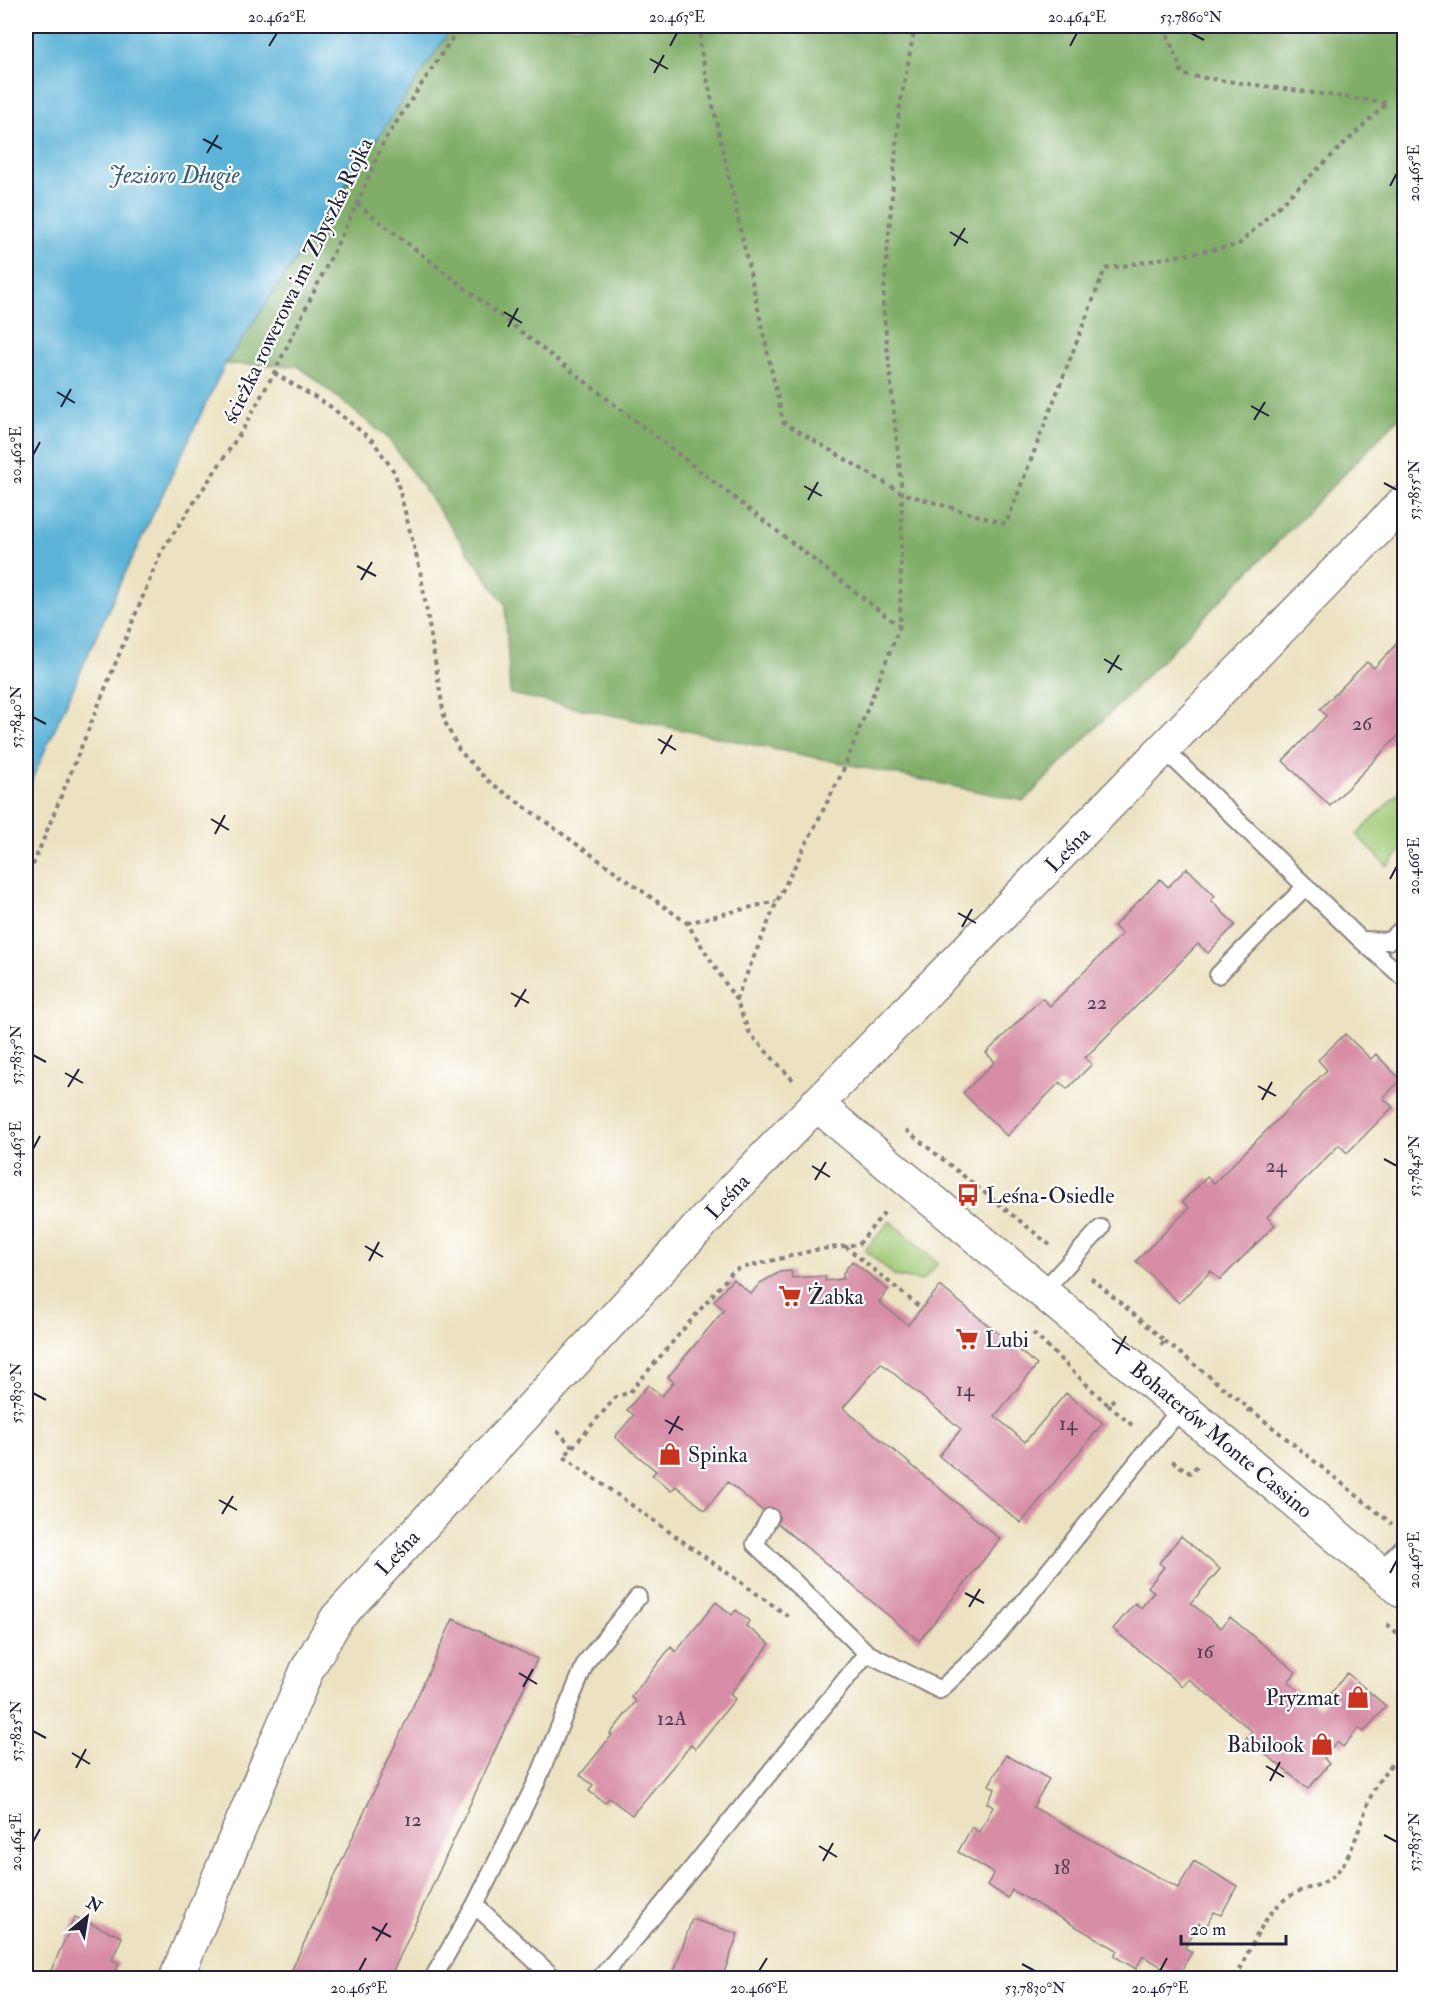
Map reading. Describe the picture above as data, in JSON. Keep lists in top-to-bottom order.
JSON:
{
  "streets": {
    "street": ["Leśna", "Bohaterów Monte Cassino"],
    "path": ["ścieżka rowerowa im. Zbyszka Rojka"]
  },
  "crossings": [
    ["Leśna", "Bohaterów Monte Cassino"]
  ],
  "water": ["Jezioro Długie"],
  "places": {
    "bus stop": ["Leśna-Osiedle"],
    "supermarket": ["Żabka", "Lubi"],
    "shop": ["Spinka", "Pryzmat", "Babilook"]
  },
  "house_numbers": [
    "26",
    "22",
    "24",
    "14",
    "14",
    "16",
    "12A",
    "12",
    "18"
  ],
  "scale_bar": "20 m",
  "north": "top right",
  "coordinates": [
    "20.462°E",
    "20.463°E",
    "20.464°E",
    "53.7860°N",
    "20.465°E",
    "53.7855°N",
    "53.7840°N",
    "20.466°E",
    "53.7835°N",
    "53.7845°N",
    "53.7830°N",
    "20.467°E",
    "53.7825°N"
  ]
}
